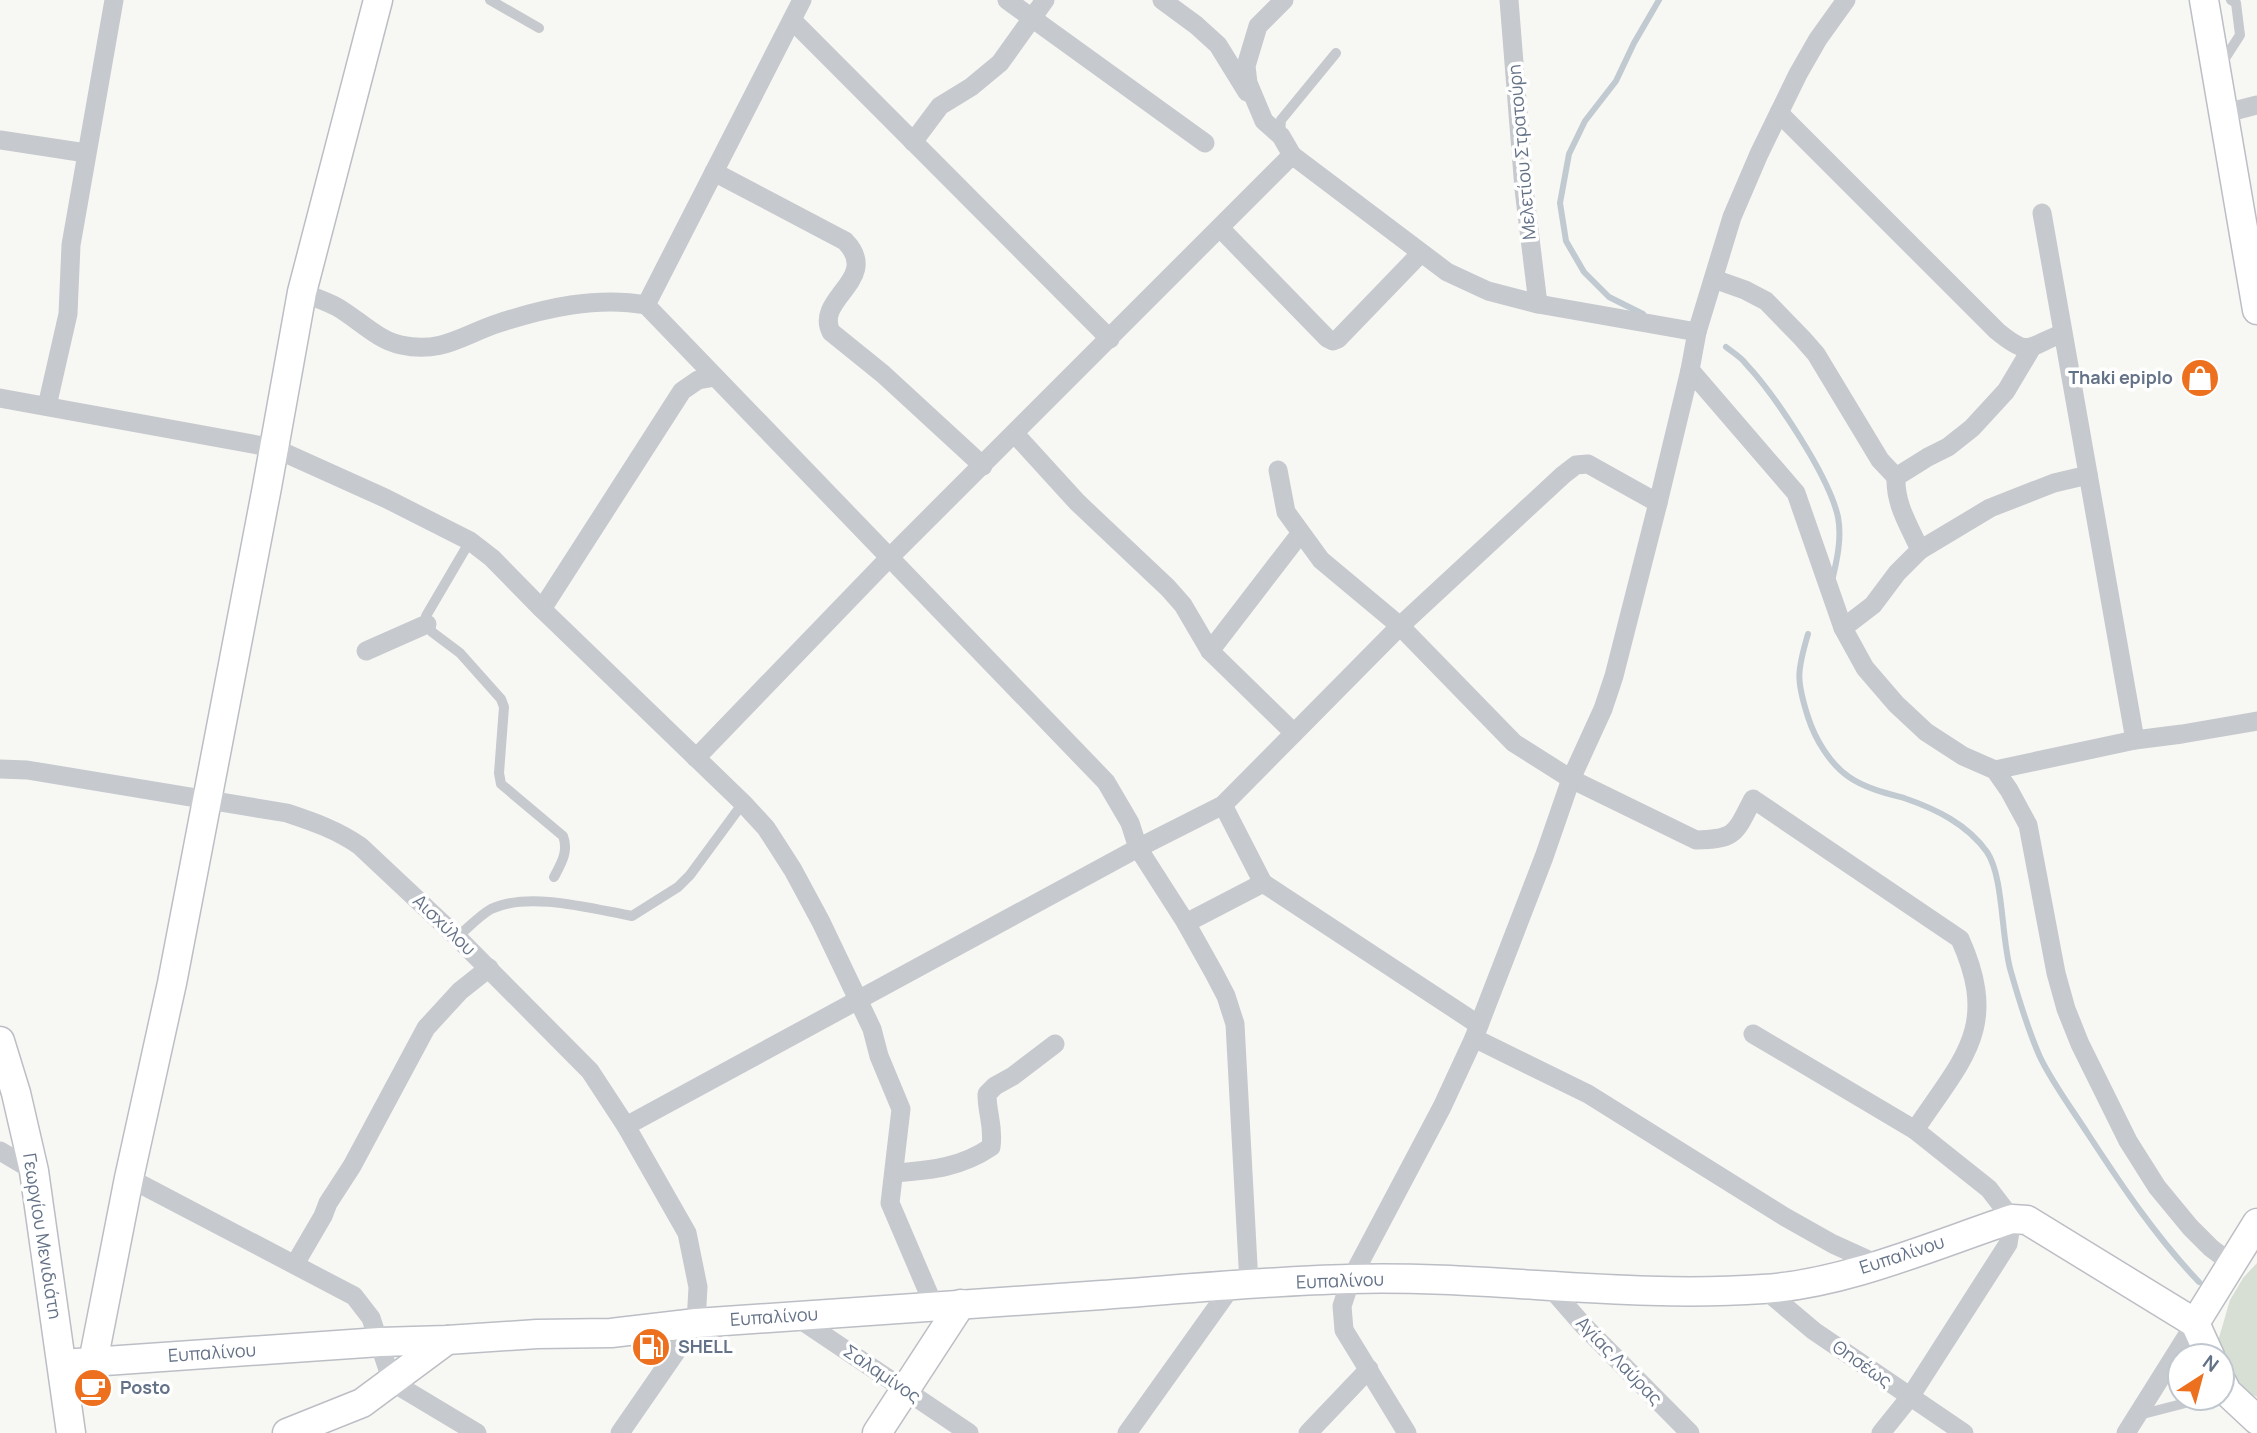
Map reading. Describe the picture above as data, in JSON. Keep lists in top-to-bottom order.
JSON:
{
  "streets": {
    "street": [
      "Μελετίου Στρατούρη",
      "Αισχύλου",
      "Γεωργίου Μενιδιάτη",
      "Ευπαλίνου",
      "Αγίας Λαύρας",
      "Θησέως",
      "Σαλαμίνος"
    ]
  },
  "crossings": [
    ["Αισχύλου", "Ευπαλίνου"],
    ["Γεωργίου Μενιδιάτη", "Ευπαλίνου"],
    ["Ευπαλίνου", "Αγίας Λαύρας"],
    ["Ευπαλίνου", "Θησέως"],
    ["Ευπαλίνου", "Σαλαμίνος"]
  ],
  "places": {
    "shop": ["Thaki epiplo"],
    "fuel station": ["SHELL"],
    "cafe": ["Posto"]
  },
  "north": "top right"
}
